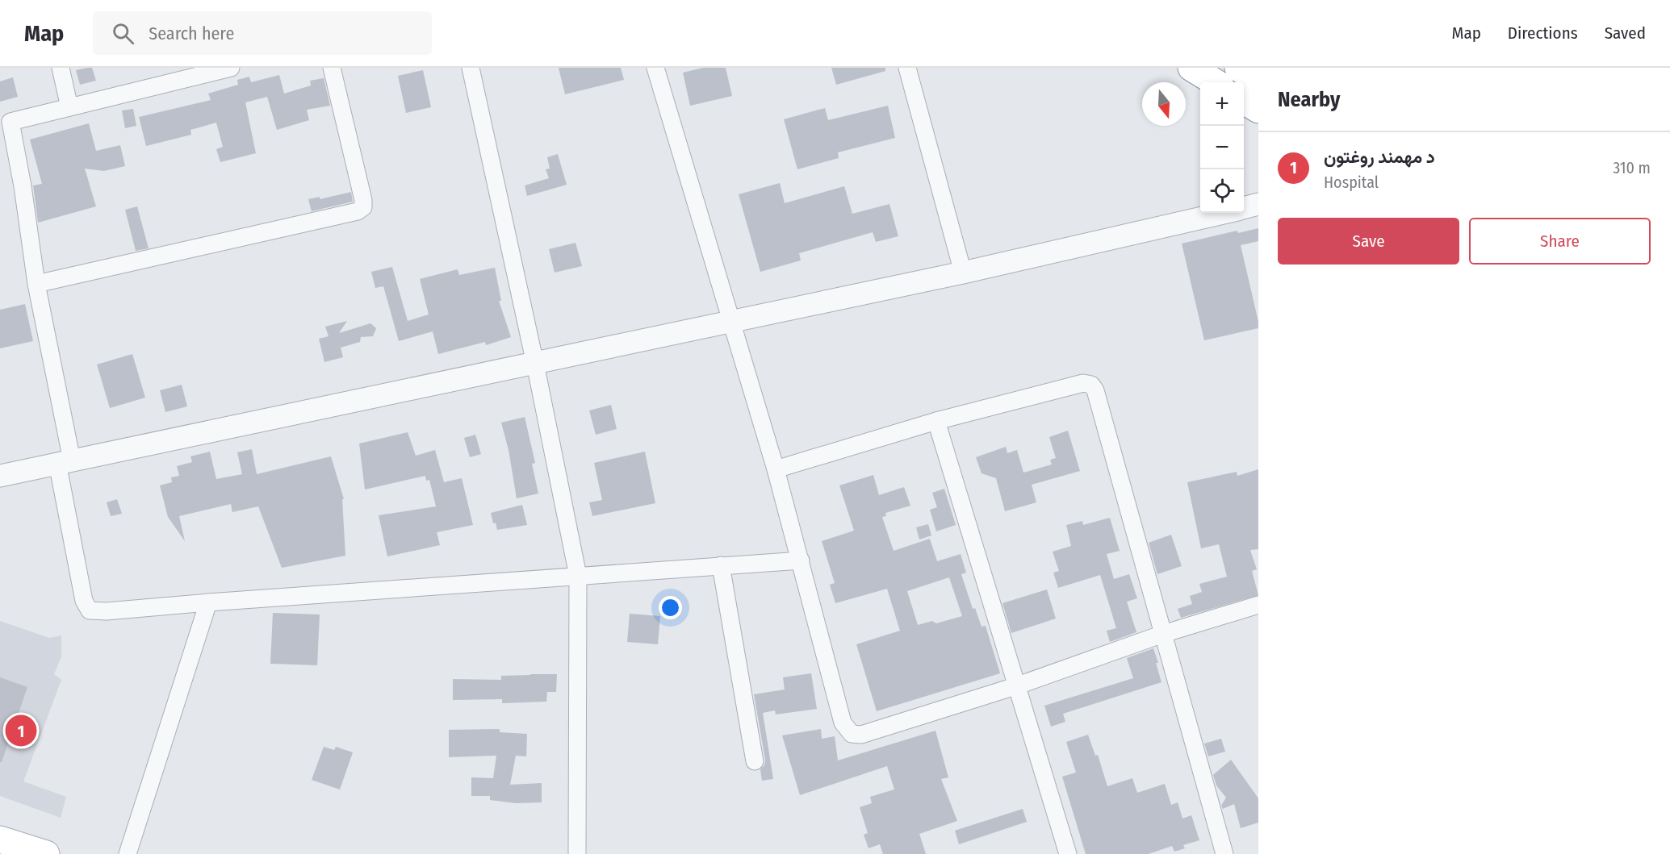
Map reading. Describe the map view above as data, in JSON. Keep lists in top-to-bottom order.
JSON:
{
  "north": "bottom",
  "page": {
    "header": "Map",
    "search": "Search here",
    "nav": ["Map", "Directions", "Saved"],
    "heading": "Nearby",
    "map_buttons": ["+", "−"],
    "list": [
      {
        "mark": "1",
        "name": "د مهمند روغتون",
        "note": "Hospital",
        "value": "310 m"
      }
    ],
    "buttons": ["Save", "Share"],
    "pins": "1"
  }
}
